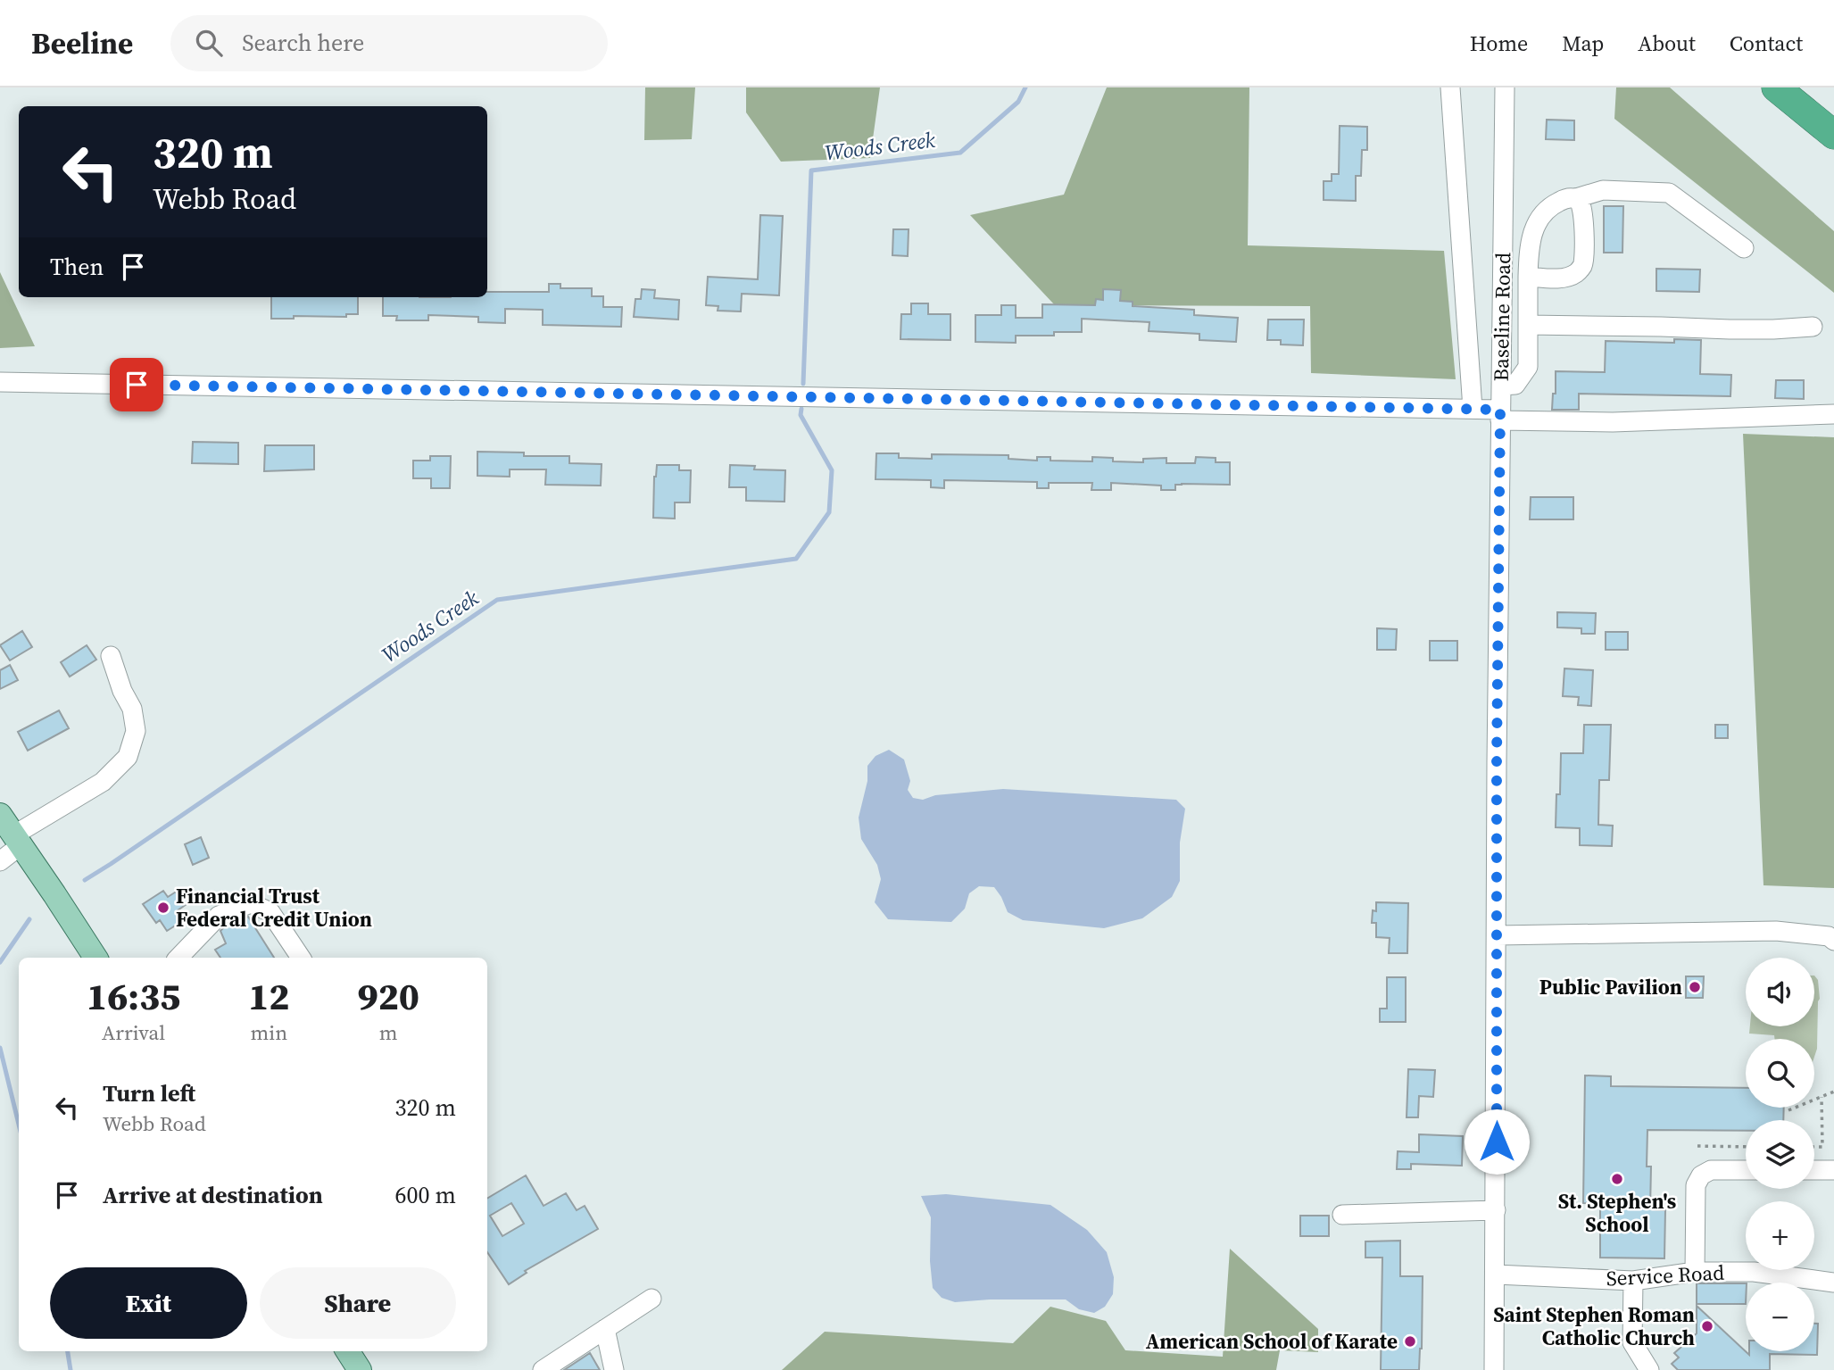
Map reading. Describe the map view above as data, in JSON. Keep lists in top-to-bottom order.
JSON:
{
  "streets": {
    "street": ["Baseline Road", "Service Road"]
  },
  "crossings": [
    ["Baseline Road", "Service Road"]
  ],
  "water": ["Woods Creek"],
  "places": [
    "Financial Trust Federal Credit Union",
    "Public Pavilion",
    "St. Stephen's School",
    "Saint Stephen Roman Catholic Church",
    "American School of Karate"
  ],
  "page": {
    "header": "Beeline",
    "search": "Search here",
    "nav": [
      "Home",
      "Map",
      "About",
      "Contact"
    ],
    "turn": ["320 m", "Webb Road"],
    "then": "Then",
    "map_buttons": ["+", "−"],
    "eta": [
      "16:35",
      "Arrival",
      "12",
      "min",
      "920",
      "m"
    ],
    "list": [
      {
        "name": "Turn left",
        "note": "Webb Road",
        "value": "320 m"
      },
      {
        "name": "Arrive at destination",
        "value": "600 m"
      }
    ],
    "buttons": ["Exit", "Share"]
  }
}
